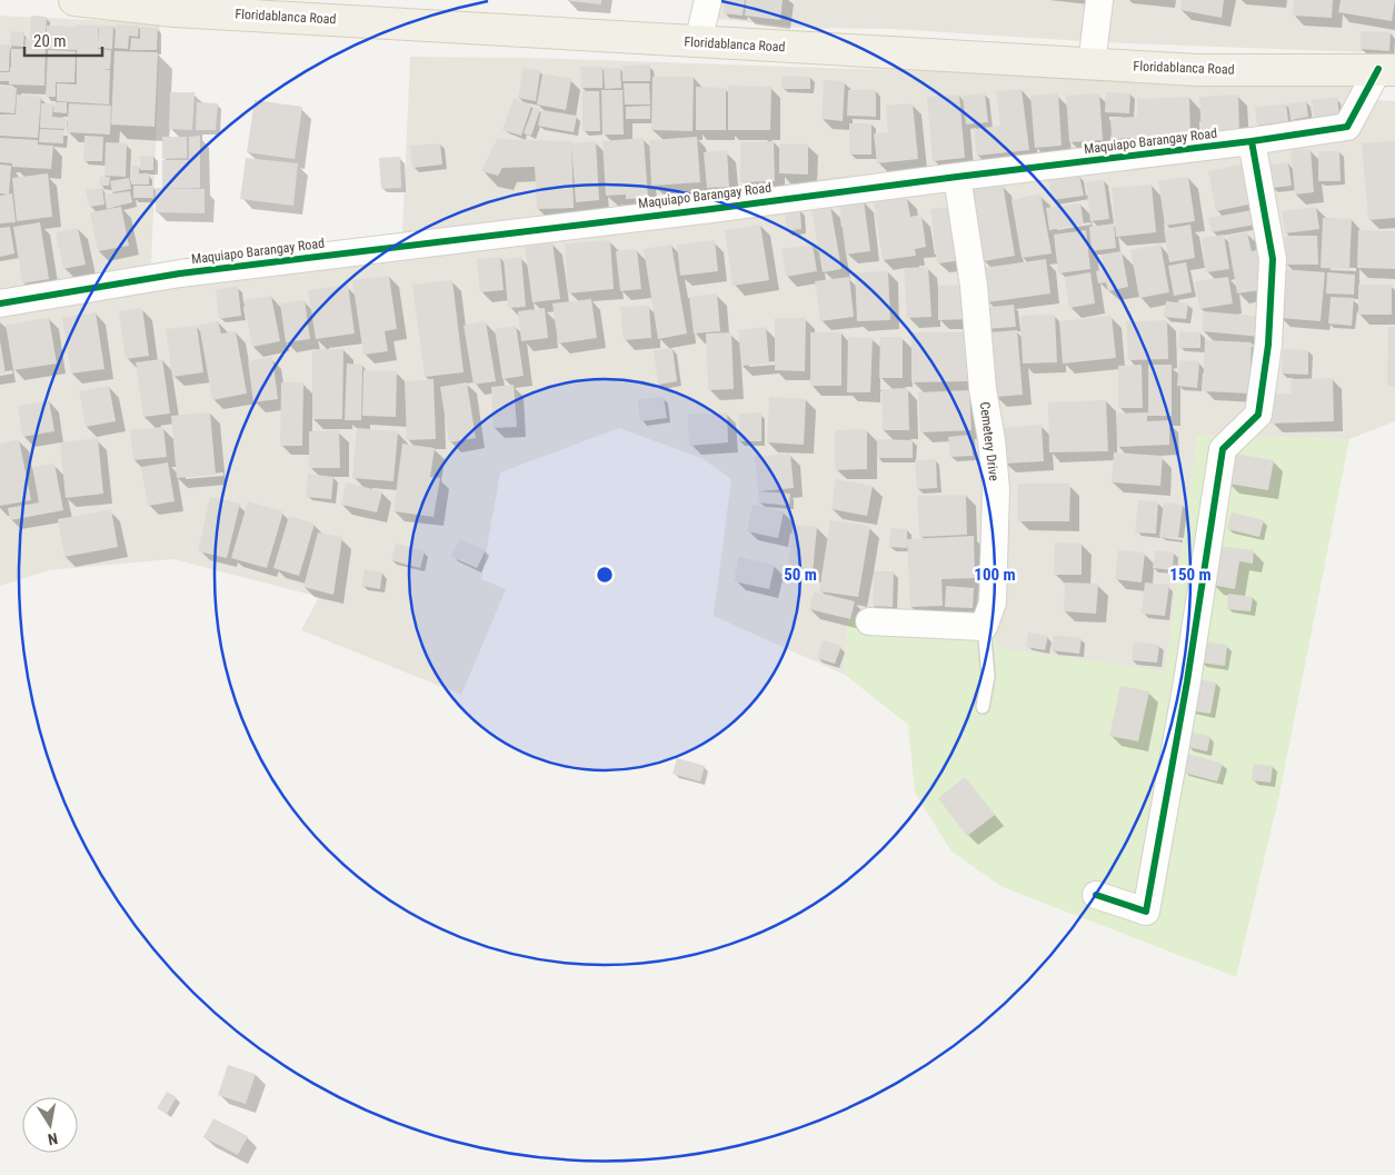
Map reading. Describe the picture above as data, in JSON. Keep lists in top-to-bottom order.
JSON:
{
  "streets": {
    "main road": ["Floridablanca Road"],
    "street": ["Maquiapo Barangay Road", "Cemetery Drive"]
  },
  "crossings": [
    ["Floridablanca Road", "Maquiapo Barangay Road"],
    ["Maquiapo Barangay Road", "Cemetery Drive"]
  ],
  "scale_bar": "20 m",
  "north": "bottom",
  "rings": ["50 m", "100 m", "150 m"]
}
